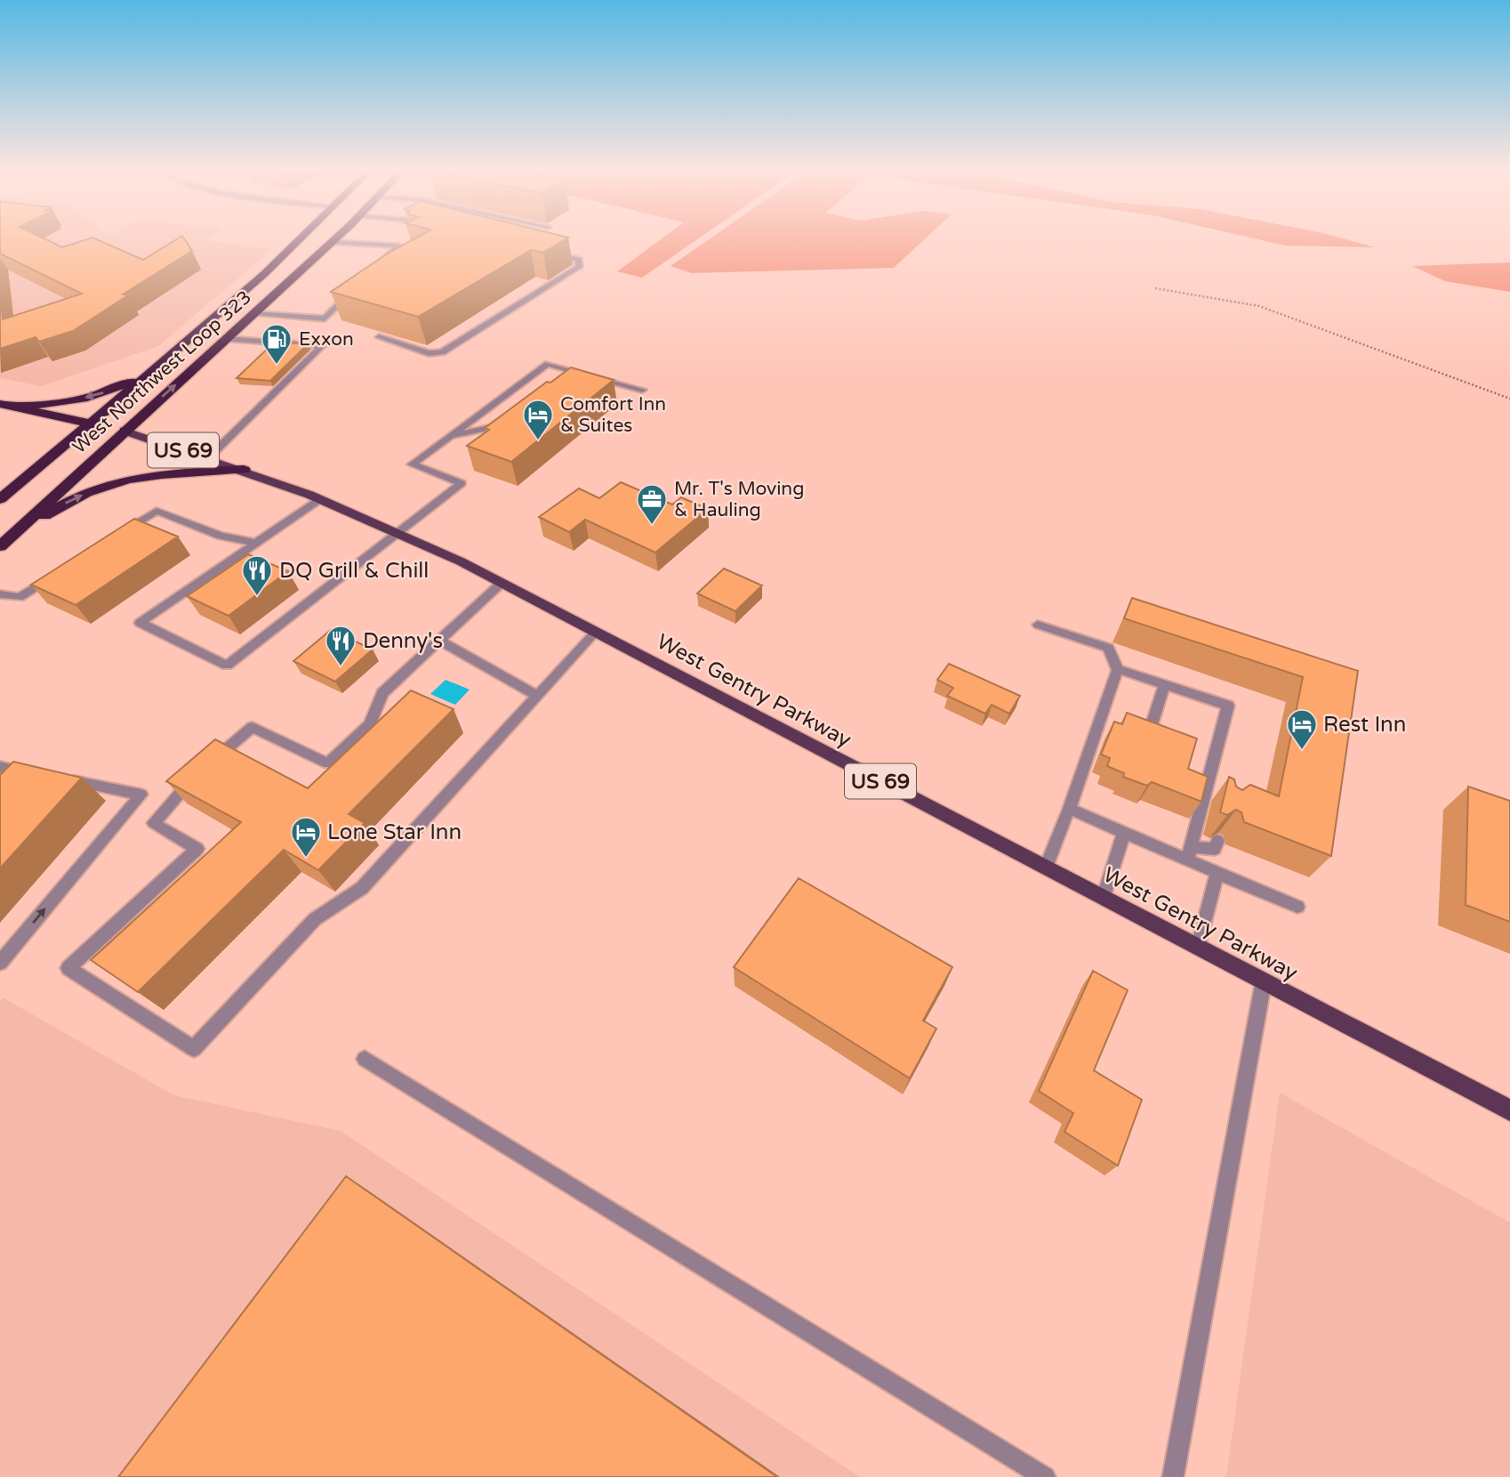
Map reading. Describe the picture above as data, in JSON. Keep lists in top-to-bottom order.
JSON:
{
  "streets": {
    "highway": ["West Northwest Loop 323", "US 69", "West Gentry Parkway"]
  },
  "crossings": [
    ["West Northwest Loop 323", "US 69"],
    ["West Northwest Loop 323", "West Gentry Parkway"],
    ["US 69", "West Gentry Parkway"]
  ],
  "places": {
    "fuel station": ["Exxon"],
    "hotel": ["Comfort Inn & Suites", "Rest Inn", "Lone Star Inn"],
    "office": ["Mr. T's Moving & Hauling"],
    "restaurant": ["DQ Grill & Chill", "Denny's"]
  }
}
